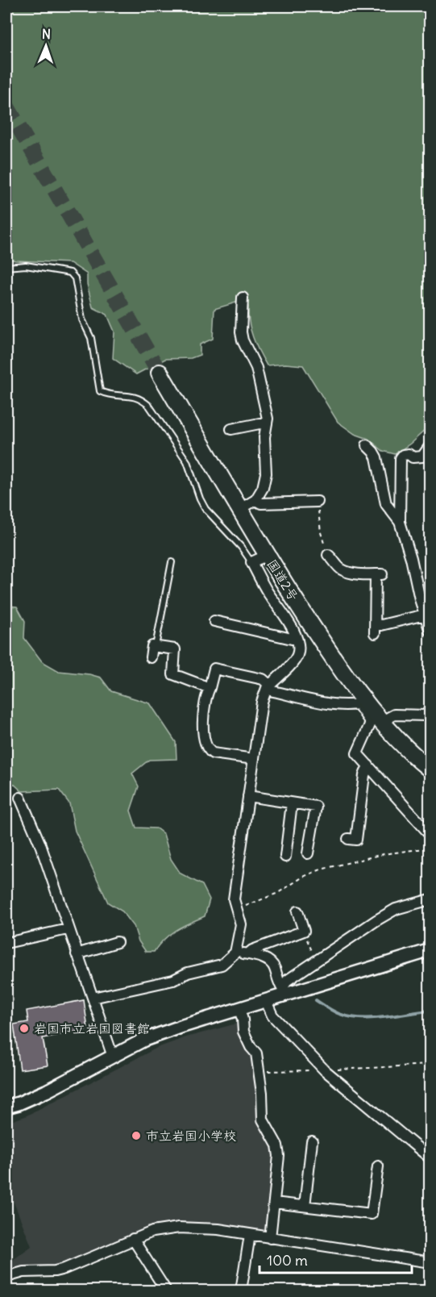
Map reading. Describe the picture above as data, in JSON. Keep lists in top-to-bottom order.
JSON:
{
  "streets": {
    "highway": ["国道2号"]
  },
  "places": ["岩国市立岩国図書館", "市立岩国小学校"],
  "scale_bar": "100 m",
  "north": "top"
}
